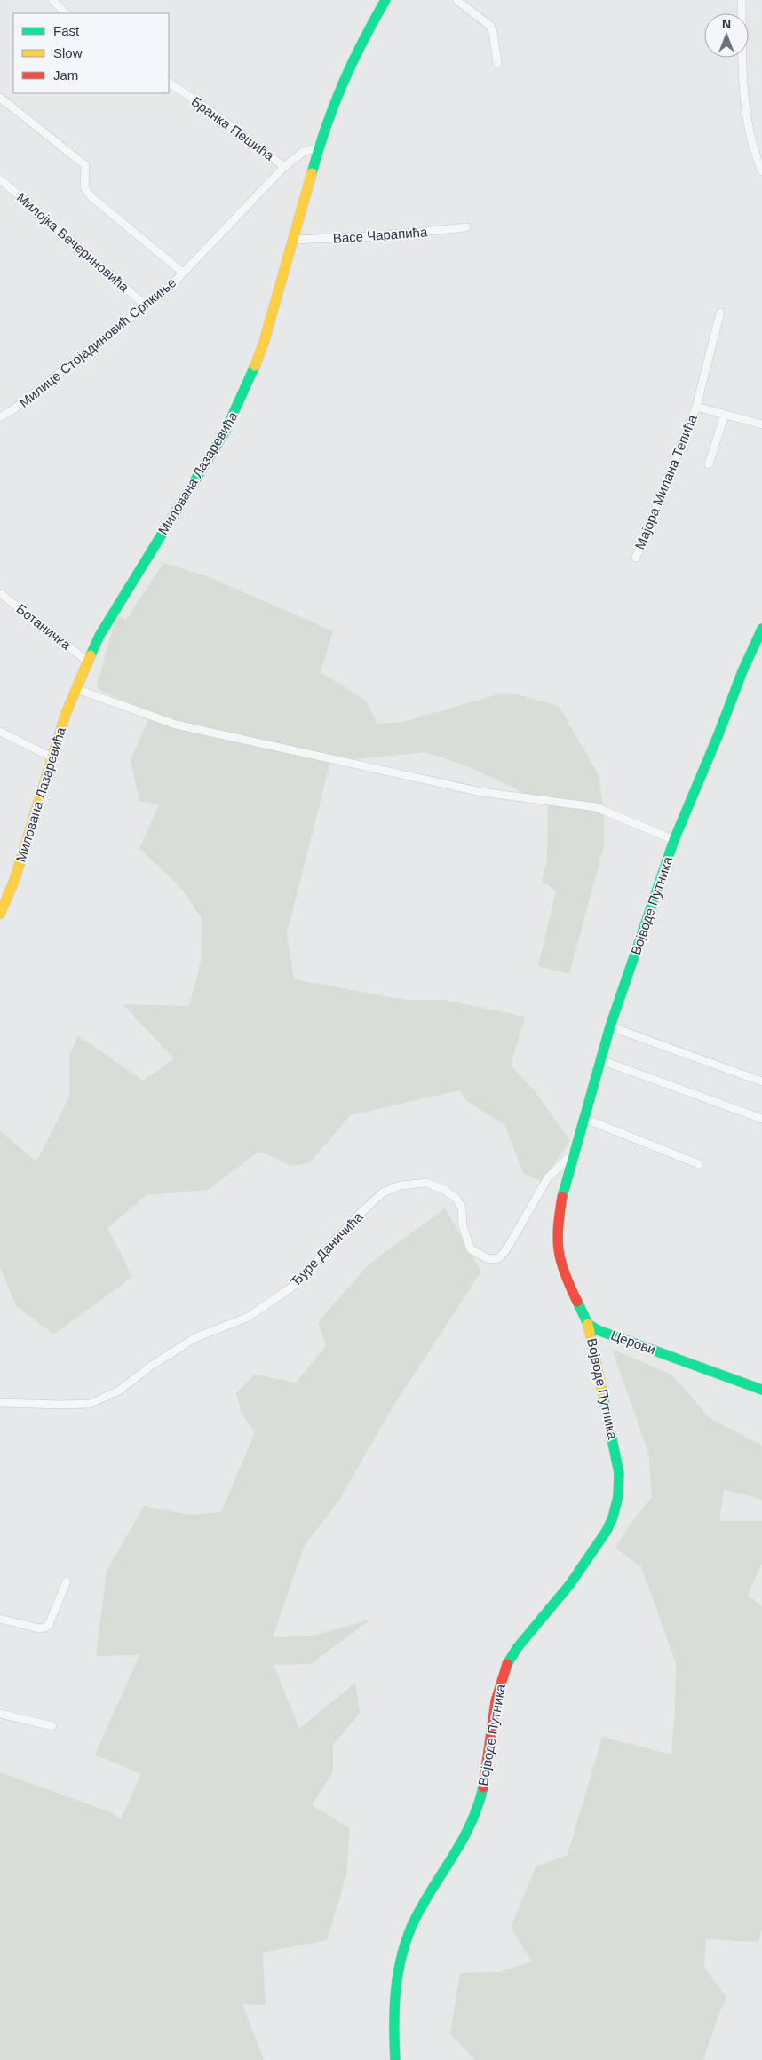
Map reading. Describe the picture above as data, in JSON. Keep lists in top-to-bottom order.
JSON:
{
  "streets": {
    "street": [
      "Бранка Пешића",
      "Васе Чарапића",
      "Милојка Вечериновића",
      "Милице Стојадиновић Српкиње",
      "Милована Лазаревића",
      "Мајора Милана Тепића",
      "Ботаничка",
      "Војводе Путника",
      "Ђуре Даничића",
      "Церови"
    ]
  },
  "crossings": [
    ["Бранка Пешића", "Милице Стојадиновић Српкиње"],
    ["Бранка Пешића", "Милована Лазаревића"],
    ["Васе Чарапића", "Милована Лазаревића"],
    ["Милојка Вечериновића", "Милице Стојадиновић Српкиње"],
    ["Милована Лазаревића", "Ботаничка"],
    ["Војводе Путника", "Ђуре Даничића"],
    ["Војводе Путника", "Церови"]
  ],
  "legend": ["Fast", "Slow", "Jam"],
  "north": "top"
}
